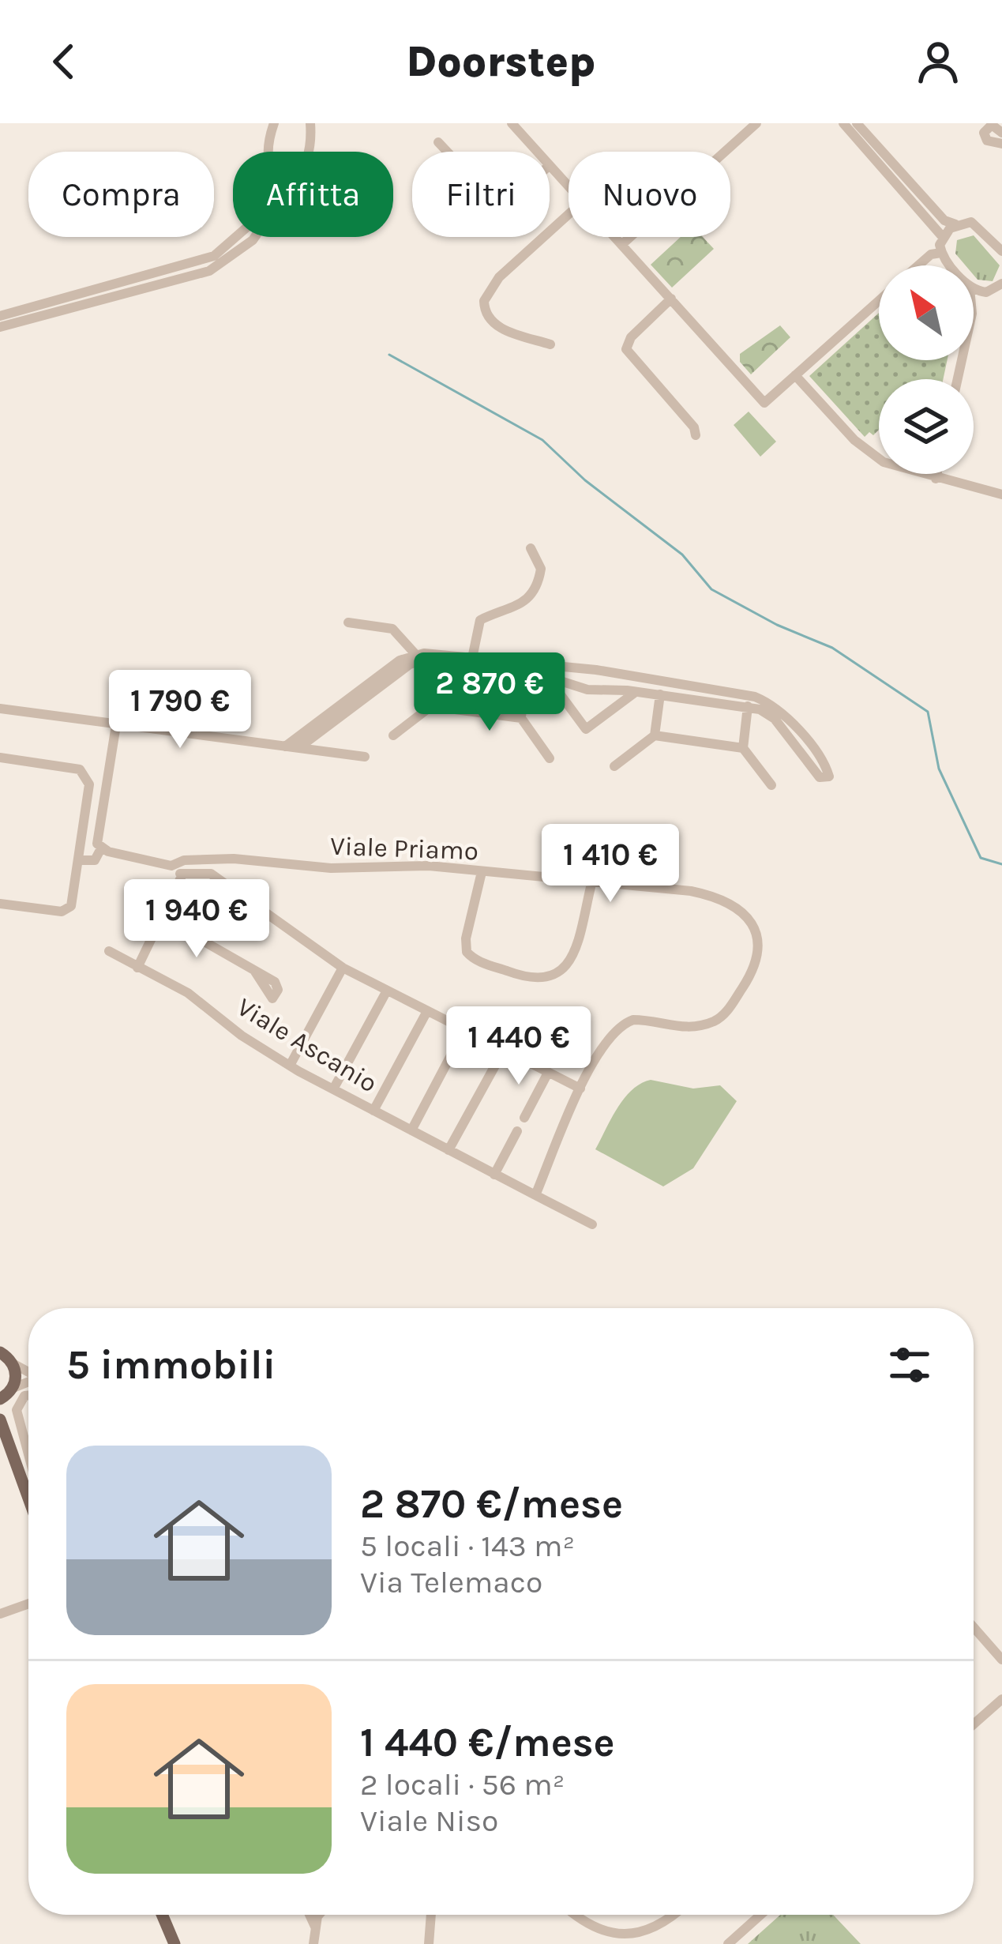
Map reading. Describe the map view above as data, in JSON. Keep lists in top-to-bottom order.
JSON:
{
  "streets": {
    "street": ["Viale Priamo", "Viale Ascanio"]
  },
  "north": "top left",
  "page": {
    "header": "Doorstep",
    "chip": [
      "Compra",
      "Affitta",
      "Filtri",
      "Nuovo"
    ],
    "price": [
      "2 870 €",
      "1 790 €",
      "1 410 €",
      "1 940 €",
      "1 440 €"
    ],
    "heading": "5 immobili",
    "list": [
      {
        "name": "2 870 €/mese",
        "note": "5 locali · 143 m² · Via Telemaco"
      },
      {
        "name": "1 440 €/mese",
        "note": "2 locali · 56 m² · Viale Niso"
      }
    ]
  }
}
